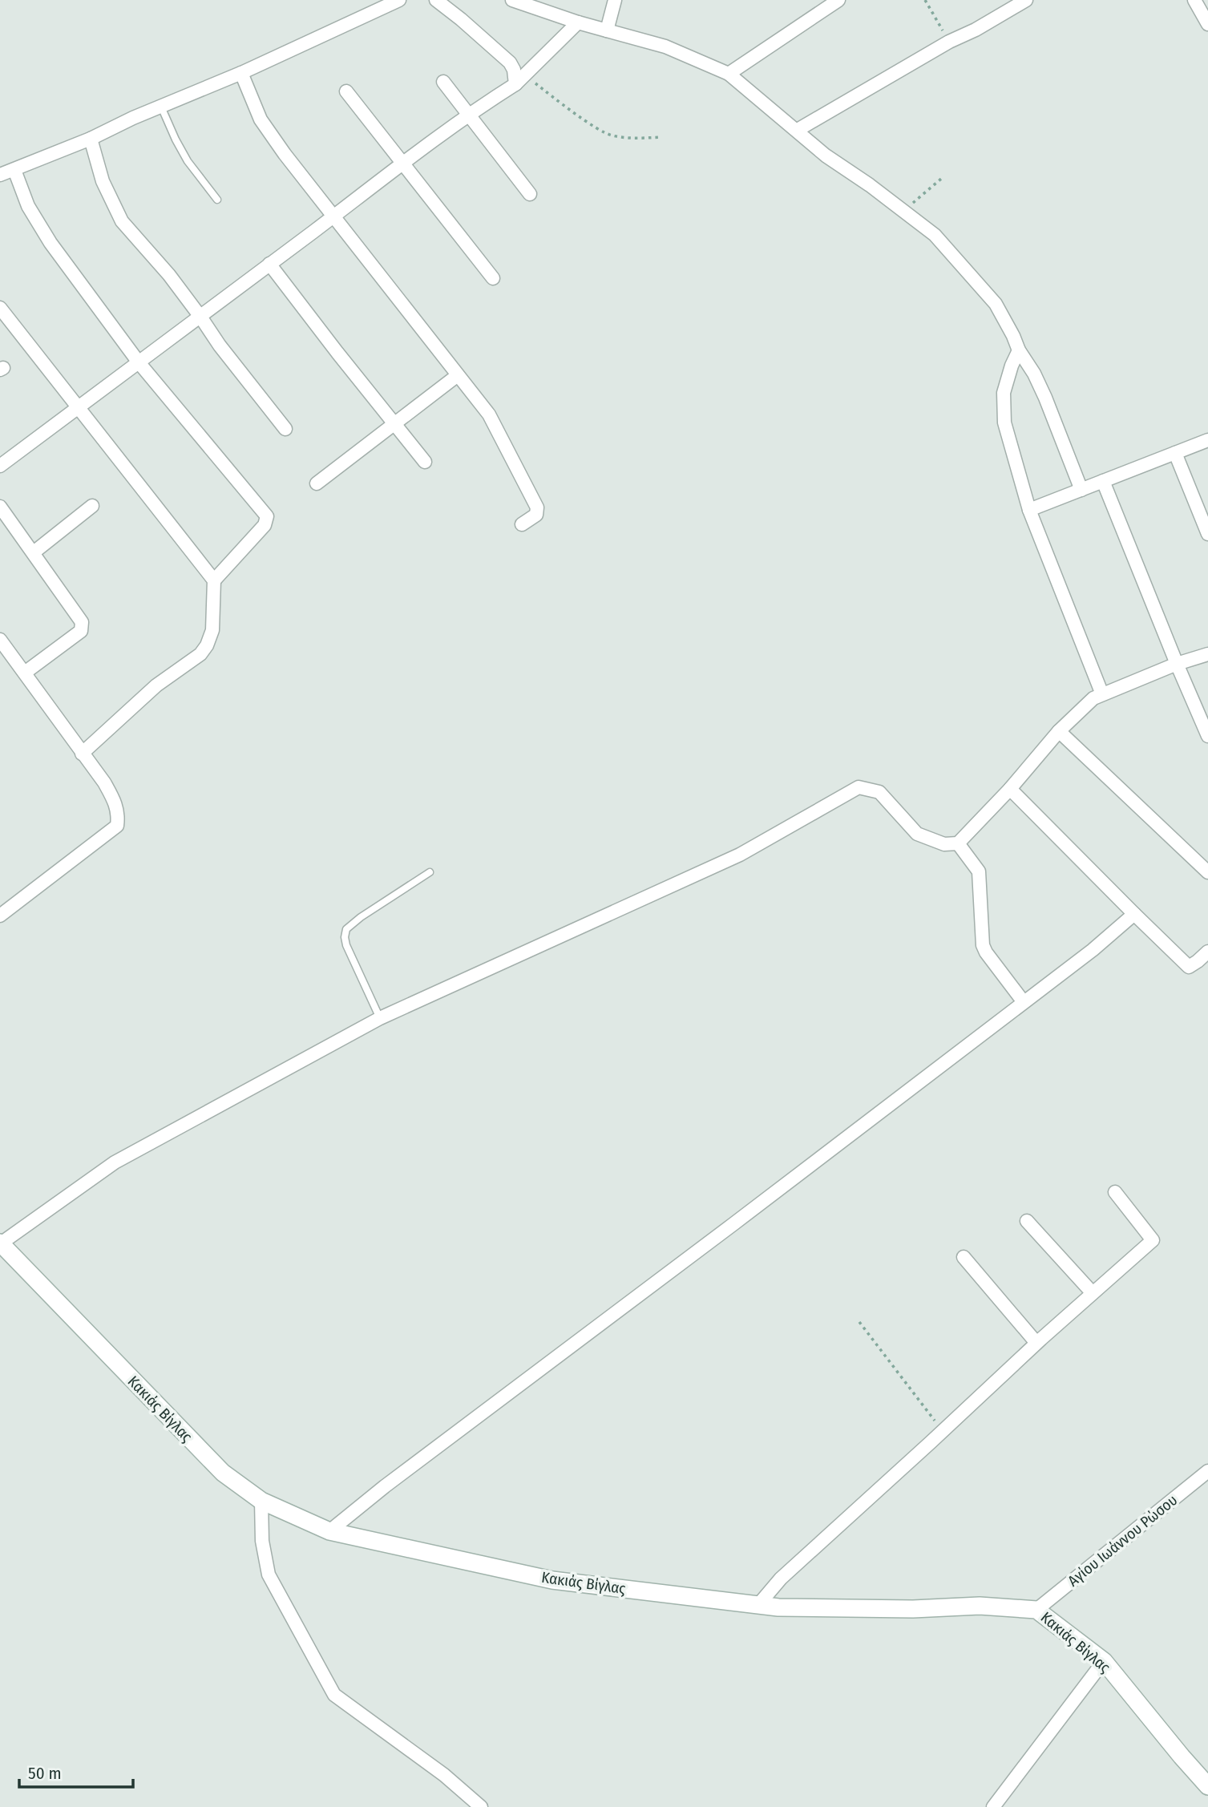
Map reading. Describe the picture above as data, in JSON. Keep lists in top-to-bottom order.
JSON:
{
  "streets": {
    "street": ["Κακιάς Βίγλας", "Αγίου Ιωάννου Ρώσου"]
  },
  "crossings": [
    ["Κακιάς Βίγλας", "Αγίου Ιωάννου Ρώσου"]
  ],
  "scale_bar": "50 m"
}
